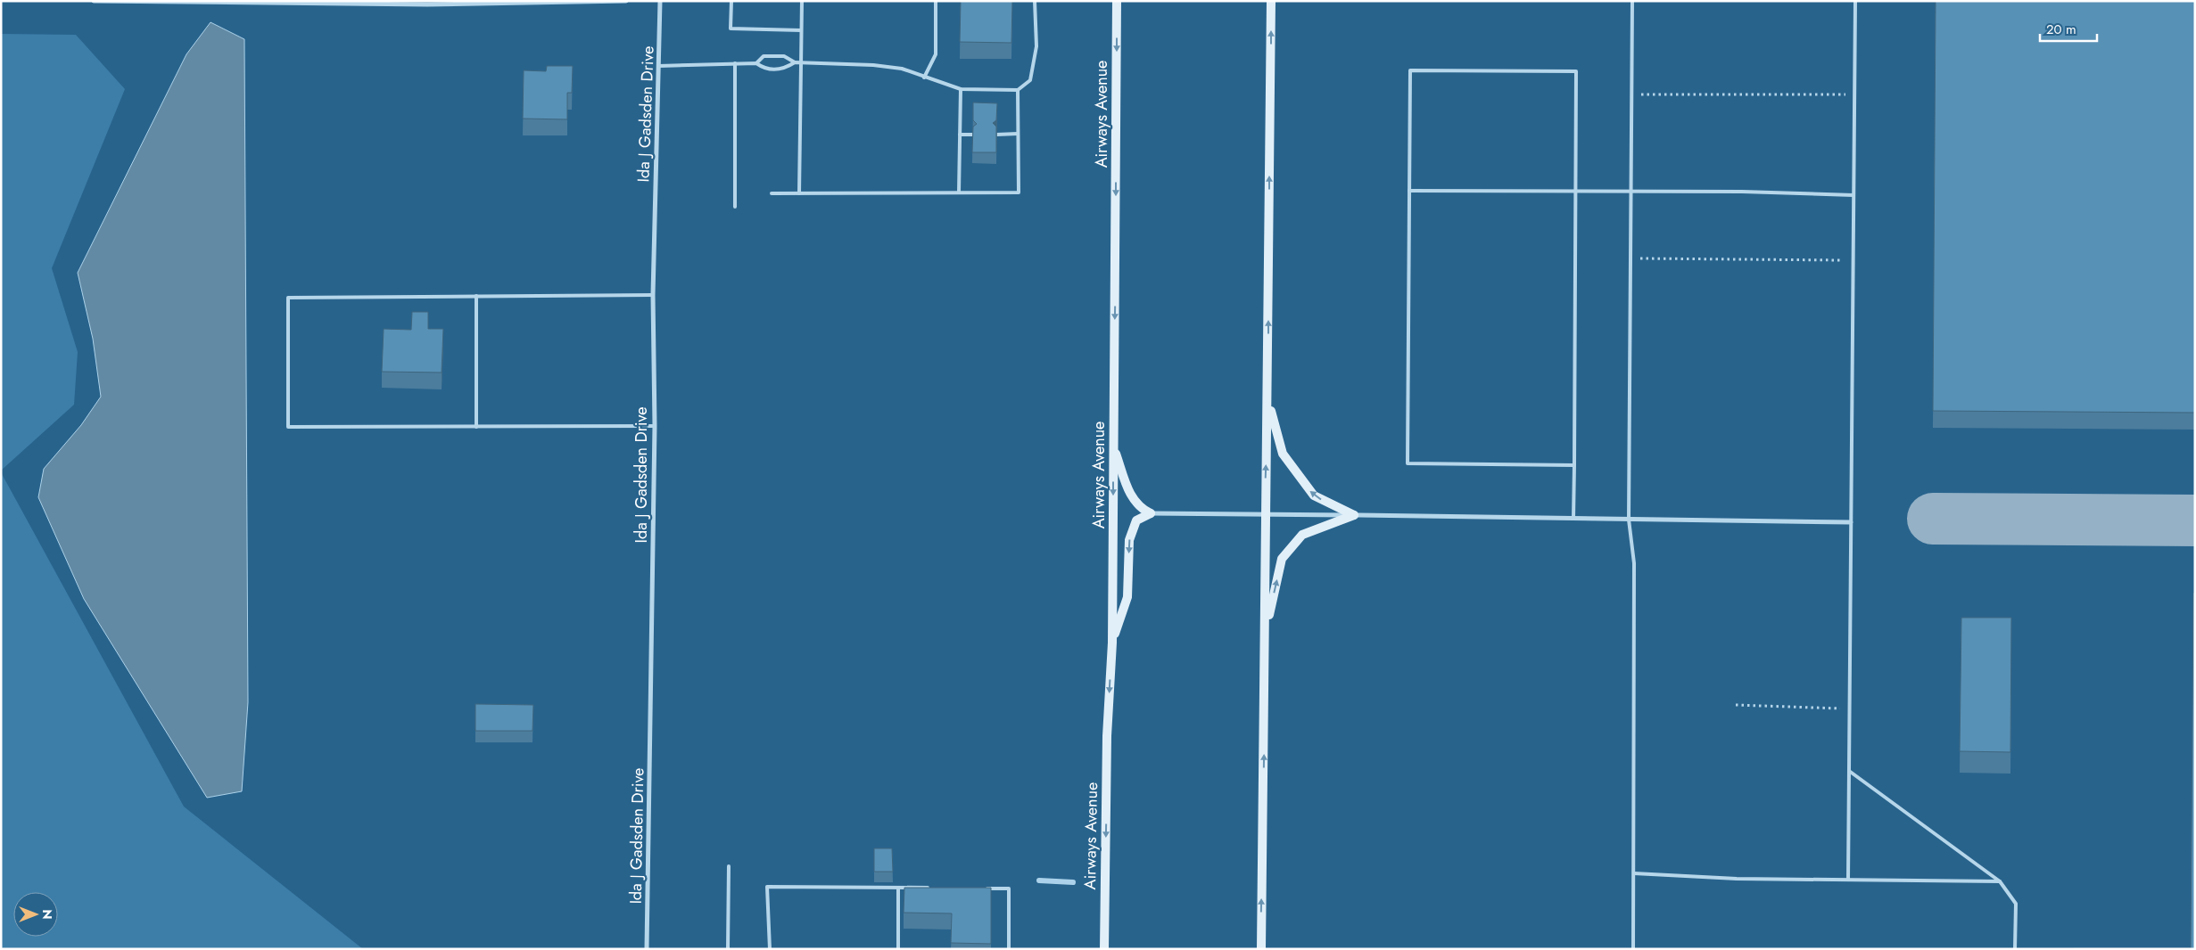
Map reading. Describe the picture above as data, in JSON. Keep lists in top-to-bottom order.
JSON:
{
  "streets": {
    "main road": ["Airways Avenue"],
    "street": ["Ida J Gadsden Drive"]
  },
  "one_way": ["Airways Avenue"],
  "scale_bar": "20 m",
  "north": "right"
}
